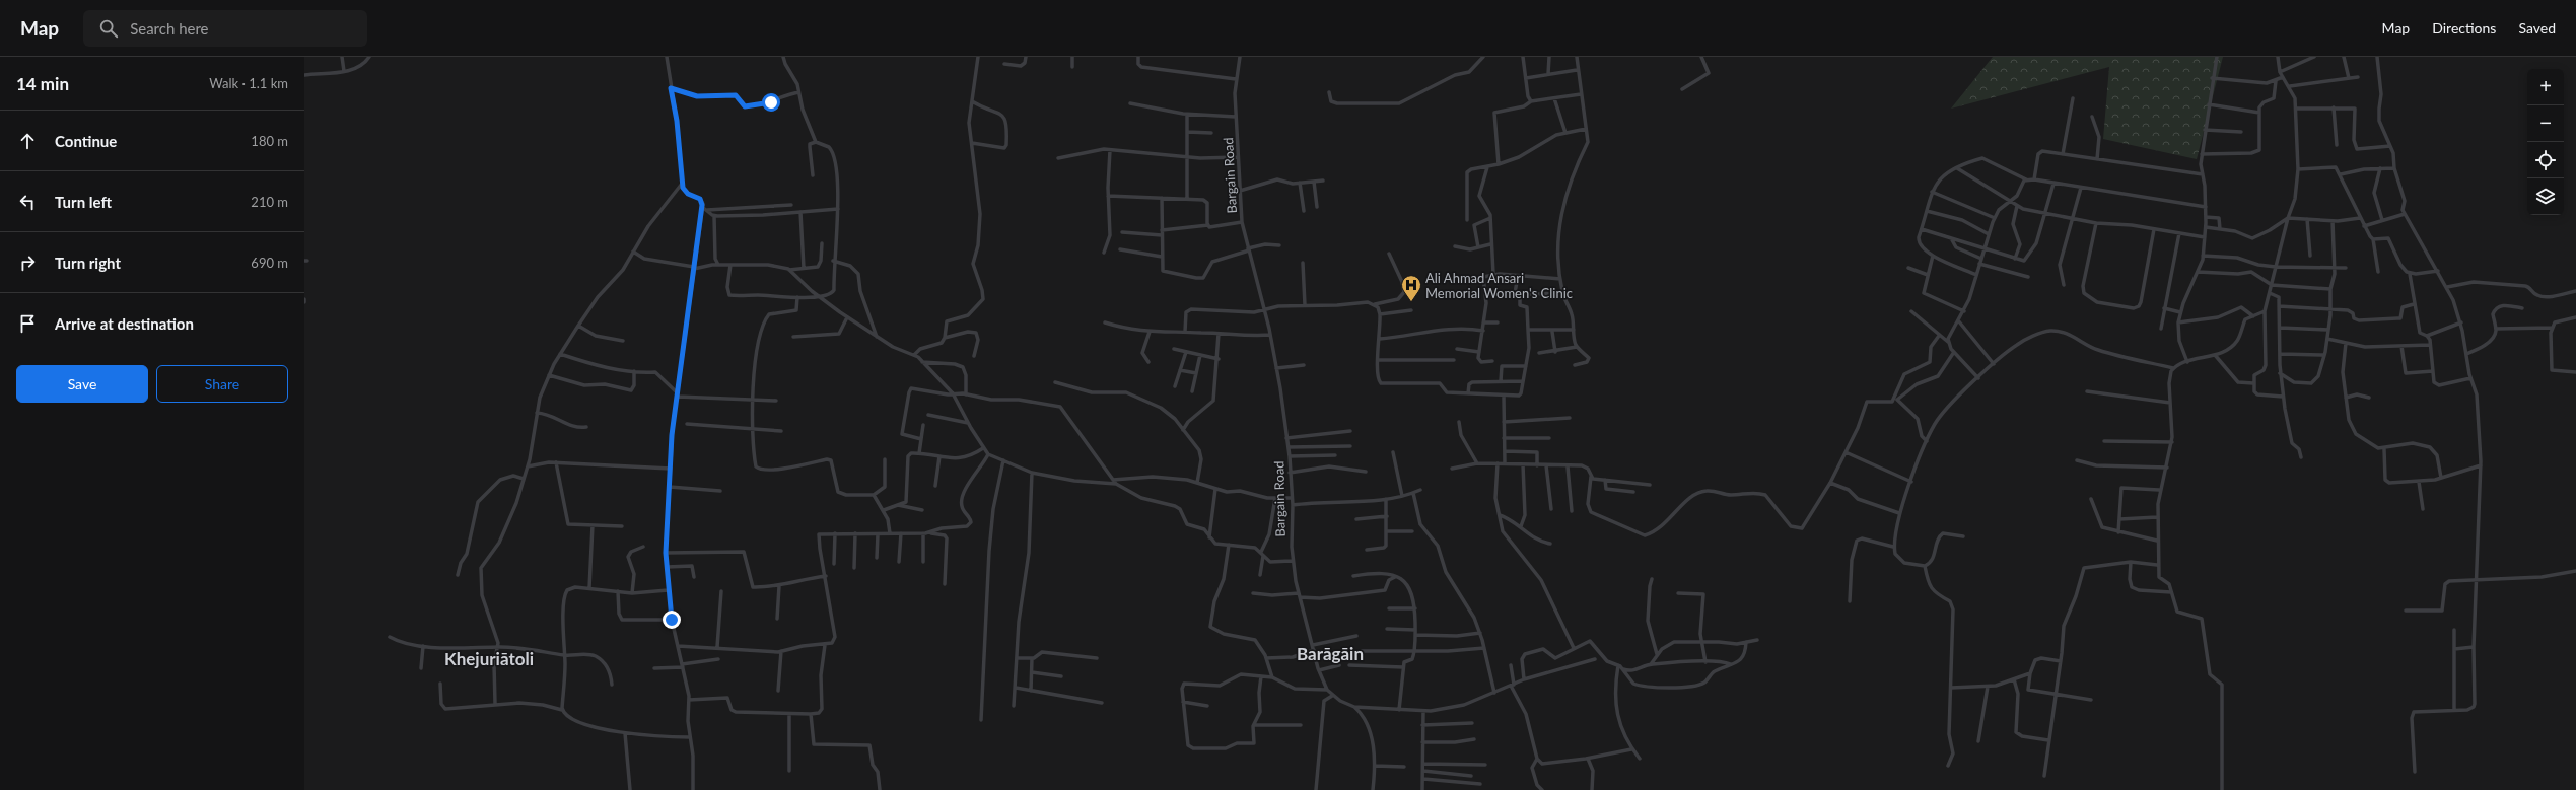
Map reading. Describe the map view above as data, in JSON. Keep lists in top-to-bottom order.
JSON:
{
  "streets": {
    "street": ["Bargain Road"]
  },
  "districts": ["Barāgāin", "Khejuriātoli"],
  "places": {
    "hospital": ["Ali Ahmad Ansari Memorial Women's Clinic"]
  },
  "page": {
    "header": "Map",
    "search": "Search here",
    "nav": ["Map", "Directions", "Saved"],
    "heading": ["14 min", "Walk · 1.1 km"],
    "map_buttons": ["+", "−"],
    "list": [
      ["Continue", "180 m"],
      ["Turn left", "210 m"],
      ["Turn right", "690 m"],
      "Arrive at destination"
    ],
    "buttons": ["Save", "Share"]
  }
}
